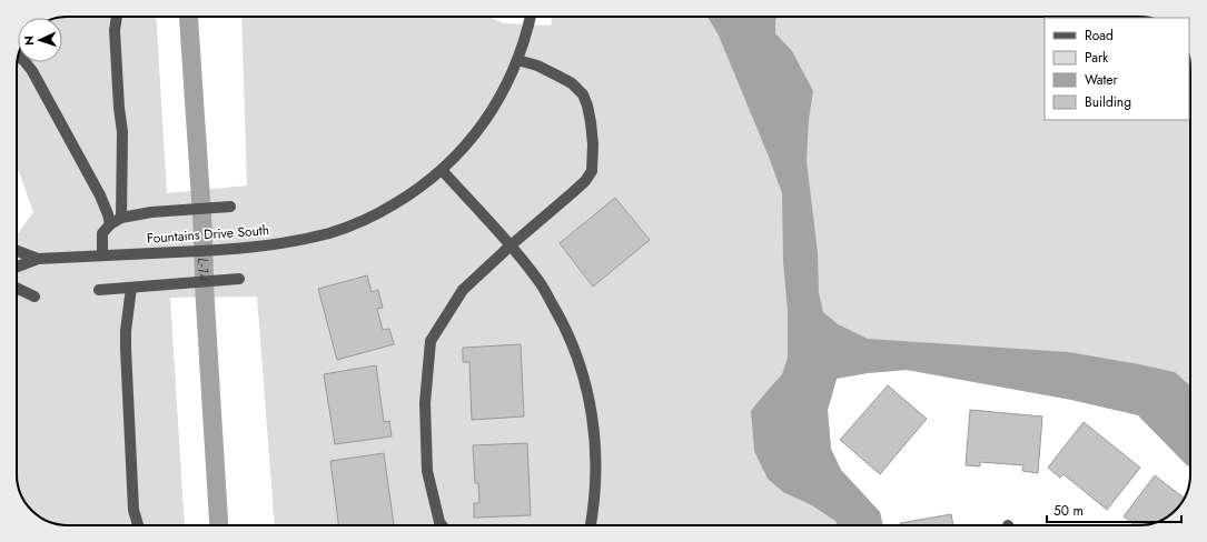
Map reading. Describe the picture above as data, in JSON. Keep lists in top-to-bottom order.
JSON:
{
  "streets": {
    "street": ["Fountains Drive South"]
  },
  "water": ["L-14"],
  "legend": [
    "Road",
    "Park",
    "Water",
    "Building"
  ],
  "scale_bar": "50 m",
  "north": "left"
}
